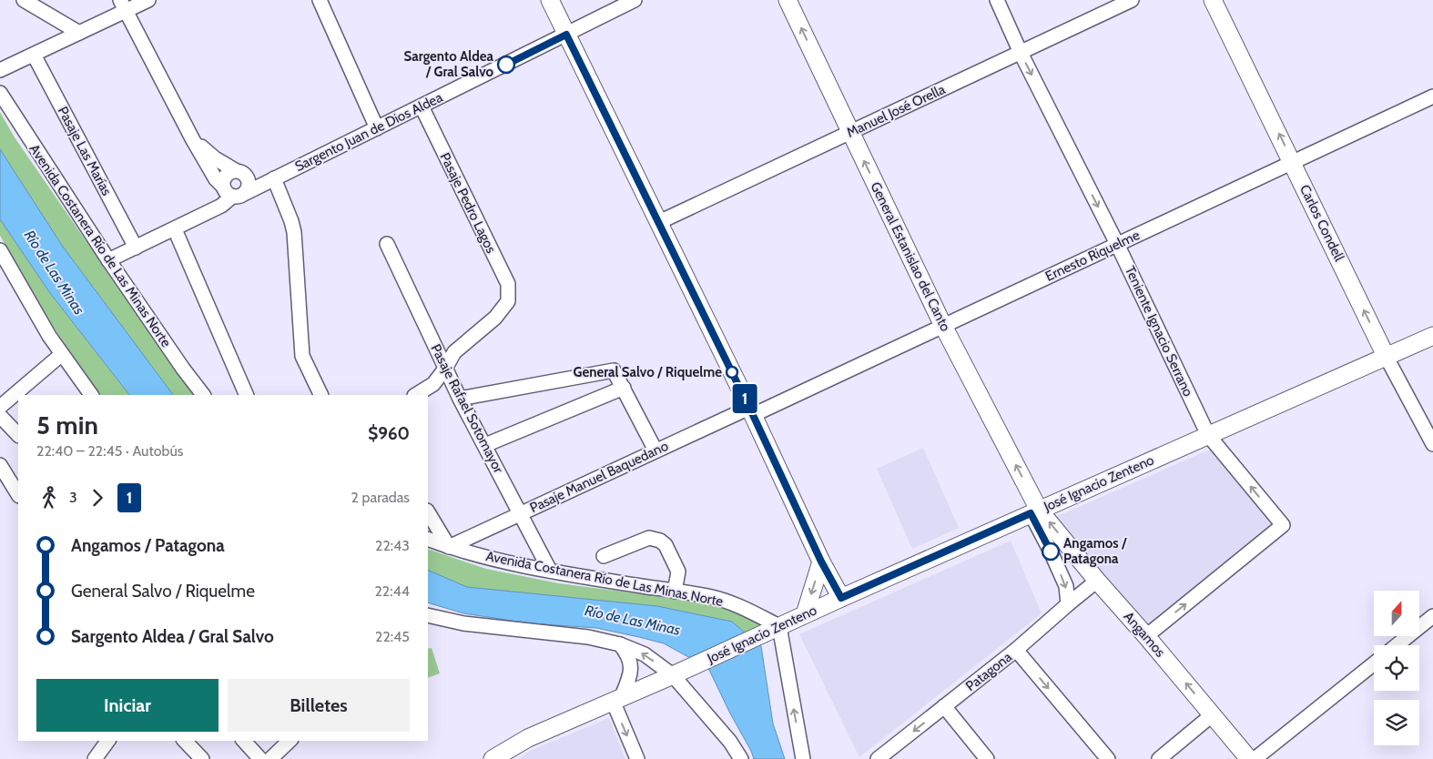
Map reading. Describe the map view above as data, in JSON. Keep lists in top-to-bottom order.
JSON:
{
  "streets": {
    "street": [
      "Manuel José Orella",
      "Sargento Juan de Dios Aldea",
      "Pasaje Las Marías",
      "Pasaje Pedro Lagos",
      "Carlos Condell",
      "Avenida Costanera Río de Las Minas Norte",
      "Ernesto Riquelme",
      "General Estanislao del Canto",
      "Teniente Ignacio Serrano",
      "Pasaje Rafael Sotomayor",
      "Pasaje Manuel Baquedano",
      "José Ignacio Zenteno",
      "Angamos",
      "Patagona"
    ]
  },
  "crossings": [
    ["Manuel José Orella", "General Estanislao del Canto"],
    ["Manuel José Orella", "Teniente Ignacio Serrano"],
    ["Sargento Juan de Dios Aldea", "Pasaje Las Marías"],
    ["Sargento Juan de Dios Aldea", "Pasaje Pedro Lagos"],
    ["Sargento Juan de Dios Aldea", "Avenida Costanera Río de Las Minas Norte"],
    ["Pasaje Pedro Lagos", "Pasaje Rafael Sotomayor"],
    ["Carlos Condell", "Ernesto Riquelme"],
    ["Carlos Condell", "José Ignacio Zenteno"],
    ["Avenida Costanera Río de Las Minas Norte", "Pasaje Rafael Sotomayor"],
    ["Avenida Costanera Río de Las Minas Norte", "Pasaje Manuel Baquedano"],
    ["Avenida Costanera Río de Las Minas Norte", "José Ignacio Zenteno"],
    ["Ernesto Riquelme", "General Estanislao del Canto"],
    ["Ernesto Riquelme", "Teniente Ignacio Serrano"],
    ["Ernesto Riquelme", "Pasaje Manuel Baquedano"],
    ["General Estanislao del Canto", "José Ignacio Zenteno"],
    ["General Estanislao del Canto", "Angamos"],
    ["Teniente Ignacio Serrano", "José Ignacio Zenteno"],
    ["Teniente Ignacio Serrano", "Angamos"],
    ["Pasaje Rafael Sotomayor", "Pasaje Manuel Baquedano"],
    ["José Ignacio Zenteno", "Angamos"],
    ["Angamos", "Patagona"]
  ],
  "one_way": ["Carlos Condell", "General Estanislao del Canto"],
  "water": ["Río de Las Minas"],
  "places": ["Sargento Aldea / Gral Salvo", "General Salvo / Riquelme", "Angamos / Patagona"],
  "lines": ["bus line 1"],
  "north": "top",
  "page": {
    "on_map": "1",
    "heading": ["5 min", "22:40 – 22:45 · Autobús", "$960"],
    "legs": ["3", "1", "2 paradas"],
    "list": [
      {
        "name": "Angamos / Patagona",
        "value": "22:43"
      },
      {
        "name": "General Salvo / Riquelme",
        "value": "22:44"
      },
      {
        "name": "Sargento Aldea / Gral Salvo",
        "value": "22:45"
      }
    ],
    "buttons": ["Iniciar", "Billetes"]
  }
}
